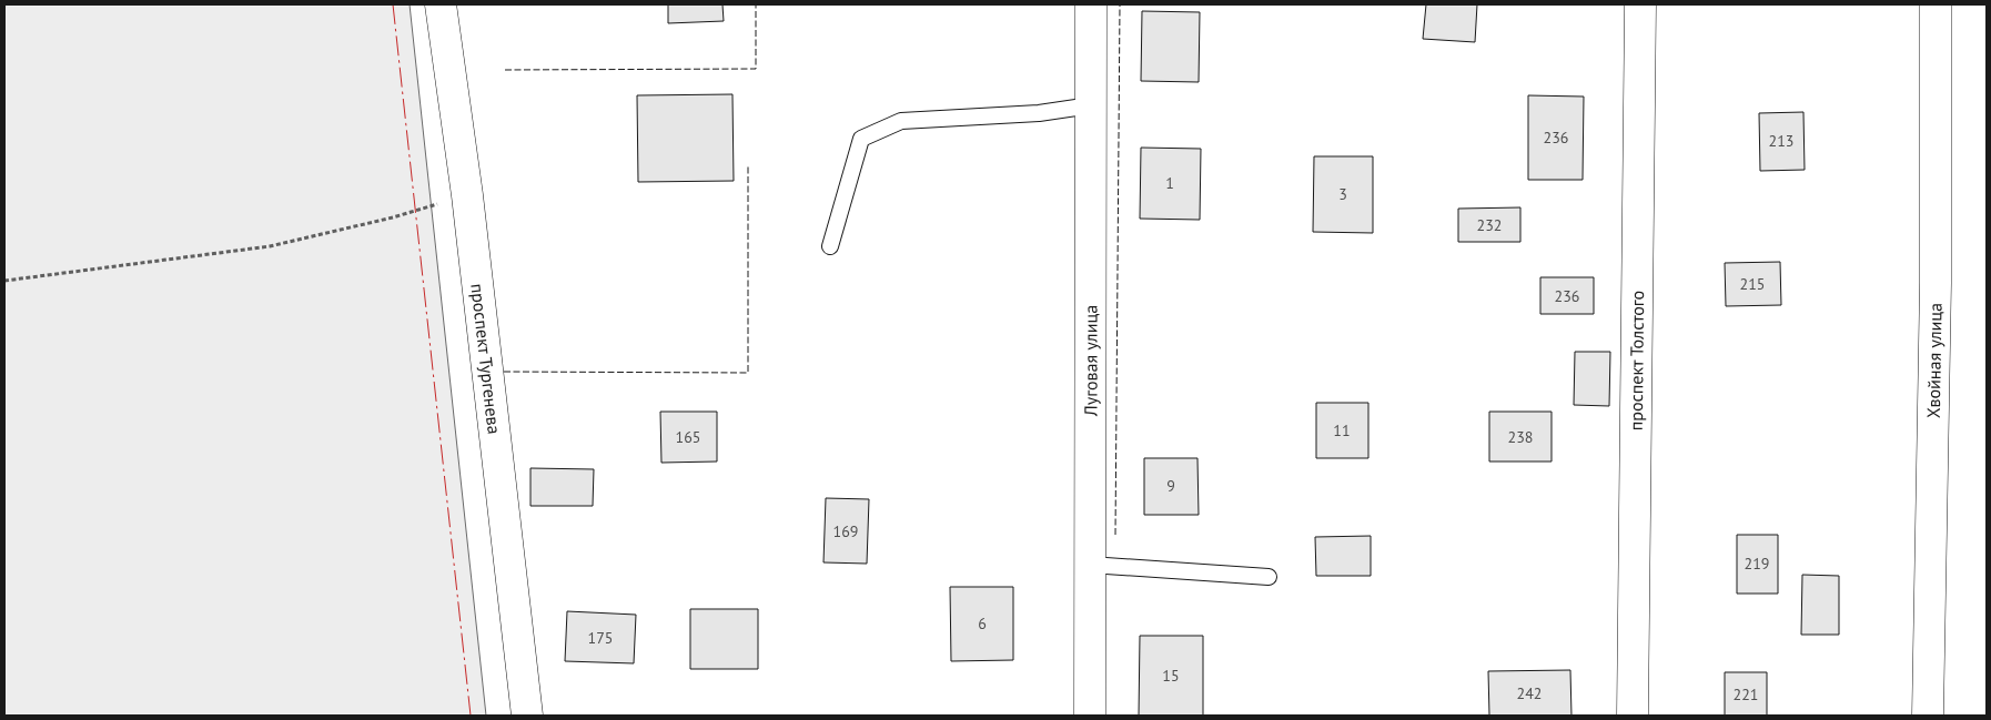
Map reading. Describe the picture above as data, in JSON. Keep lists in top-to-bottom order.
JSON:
{
  "streets": {
    "street": [
      "проспект Тургенева",
      "Луговая улица",
      "проспект Толстого",
      "Хвойная улица"
    ]
  },
  "house_numbers": [
    "236",
    "213",
    "1",
    "3",
    "232",
    "215",
    "236",
    "11",
    "165",
    "238",
    "9",
    "169",
    "219",
    "6",
    "175",
    "15",
    "242",
    "221"
  ]
}
